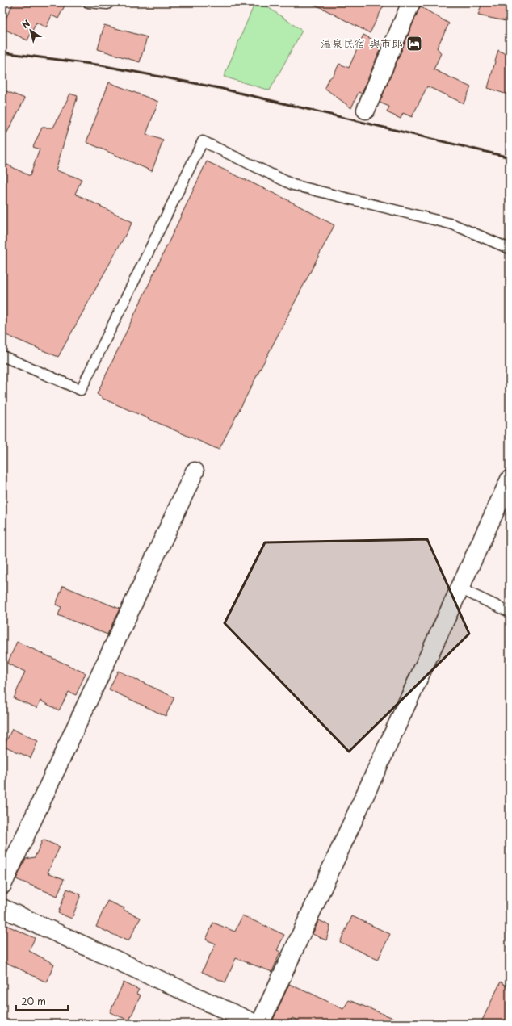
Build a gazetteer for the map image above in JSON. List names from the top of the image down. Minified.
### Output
{"places":{"hotel":["温泉民宿 與市郎"]},"scale_bar":"20 m","north":"top left"}
